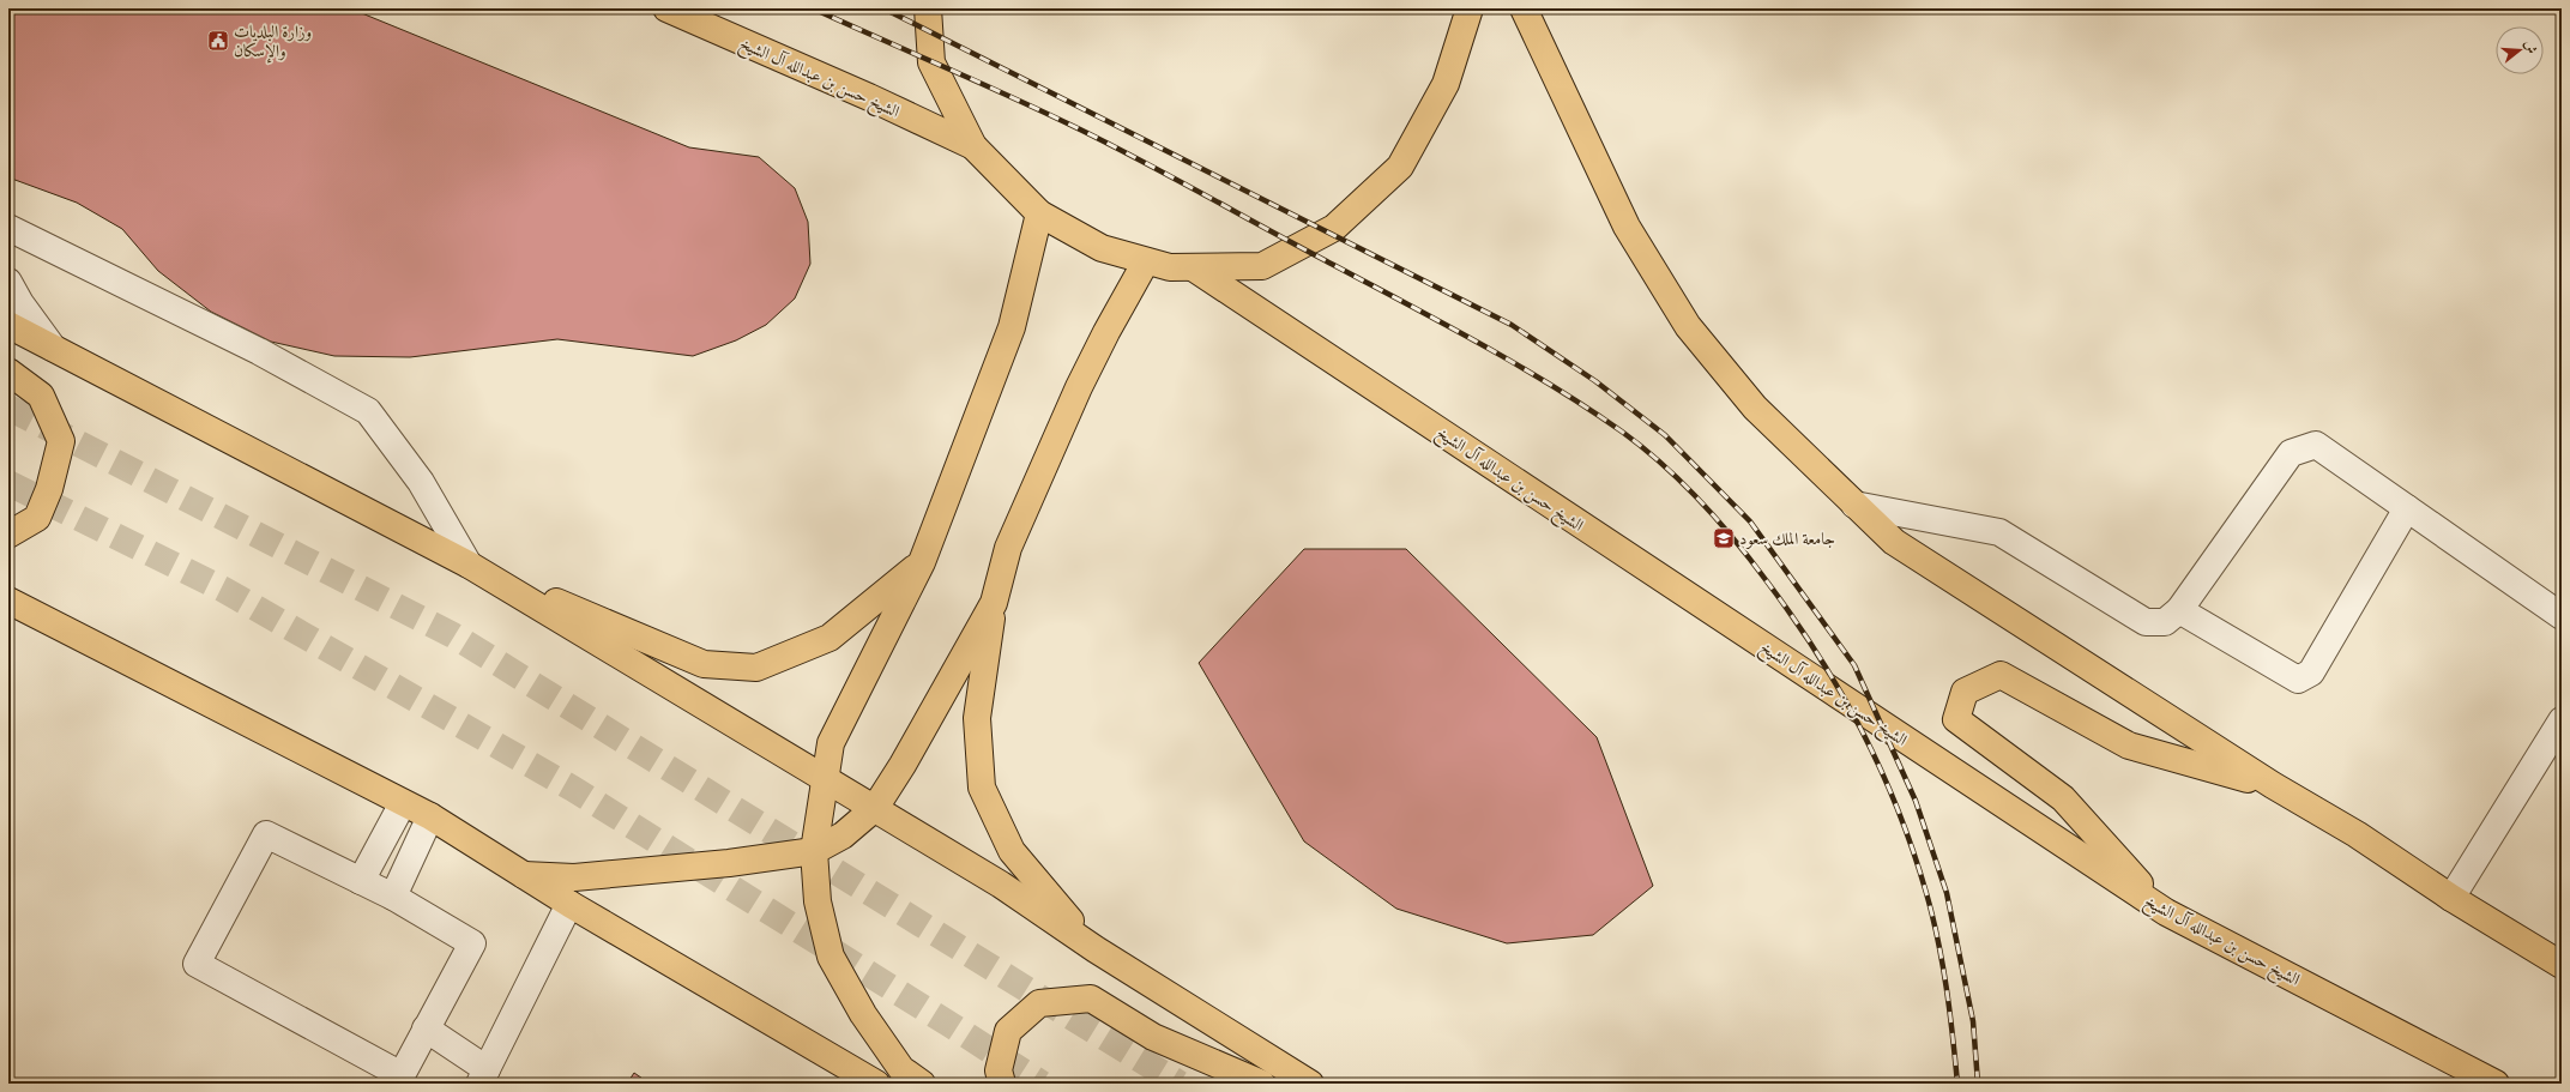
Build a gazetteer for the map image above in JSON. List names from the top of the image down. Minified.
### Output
{"streets":{"main road":["الشيخ حسن بن عبدالله آل الشيخ"]},"places":{"public building":["وزارة البلديات والإسكان"],"school or university":["جامعة الملك سعود"]},"north":"right"}
